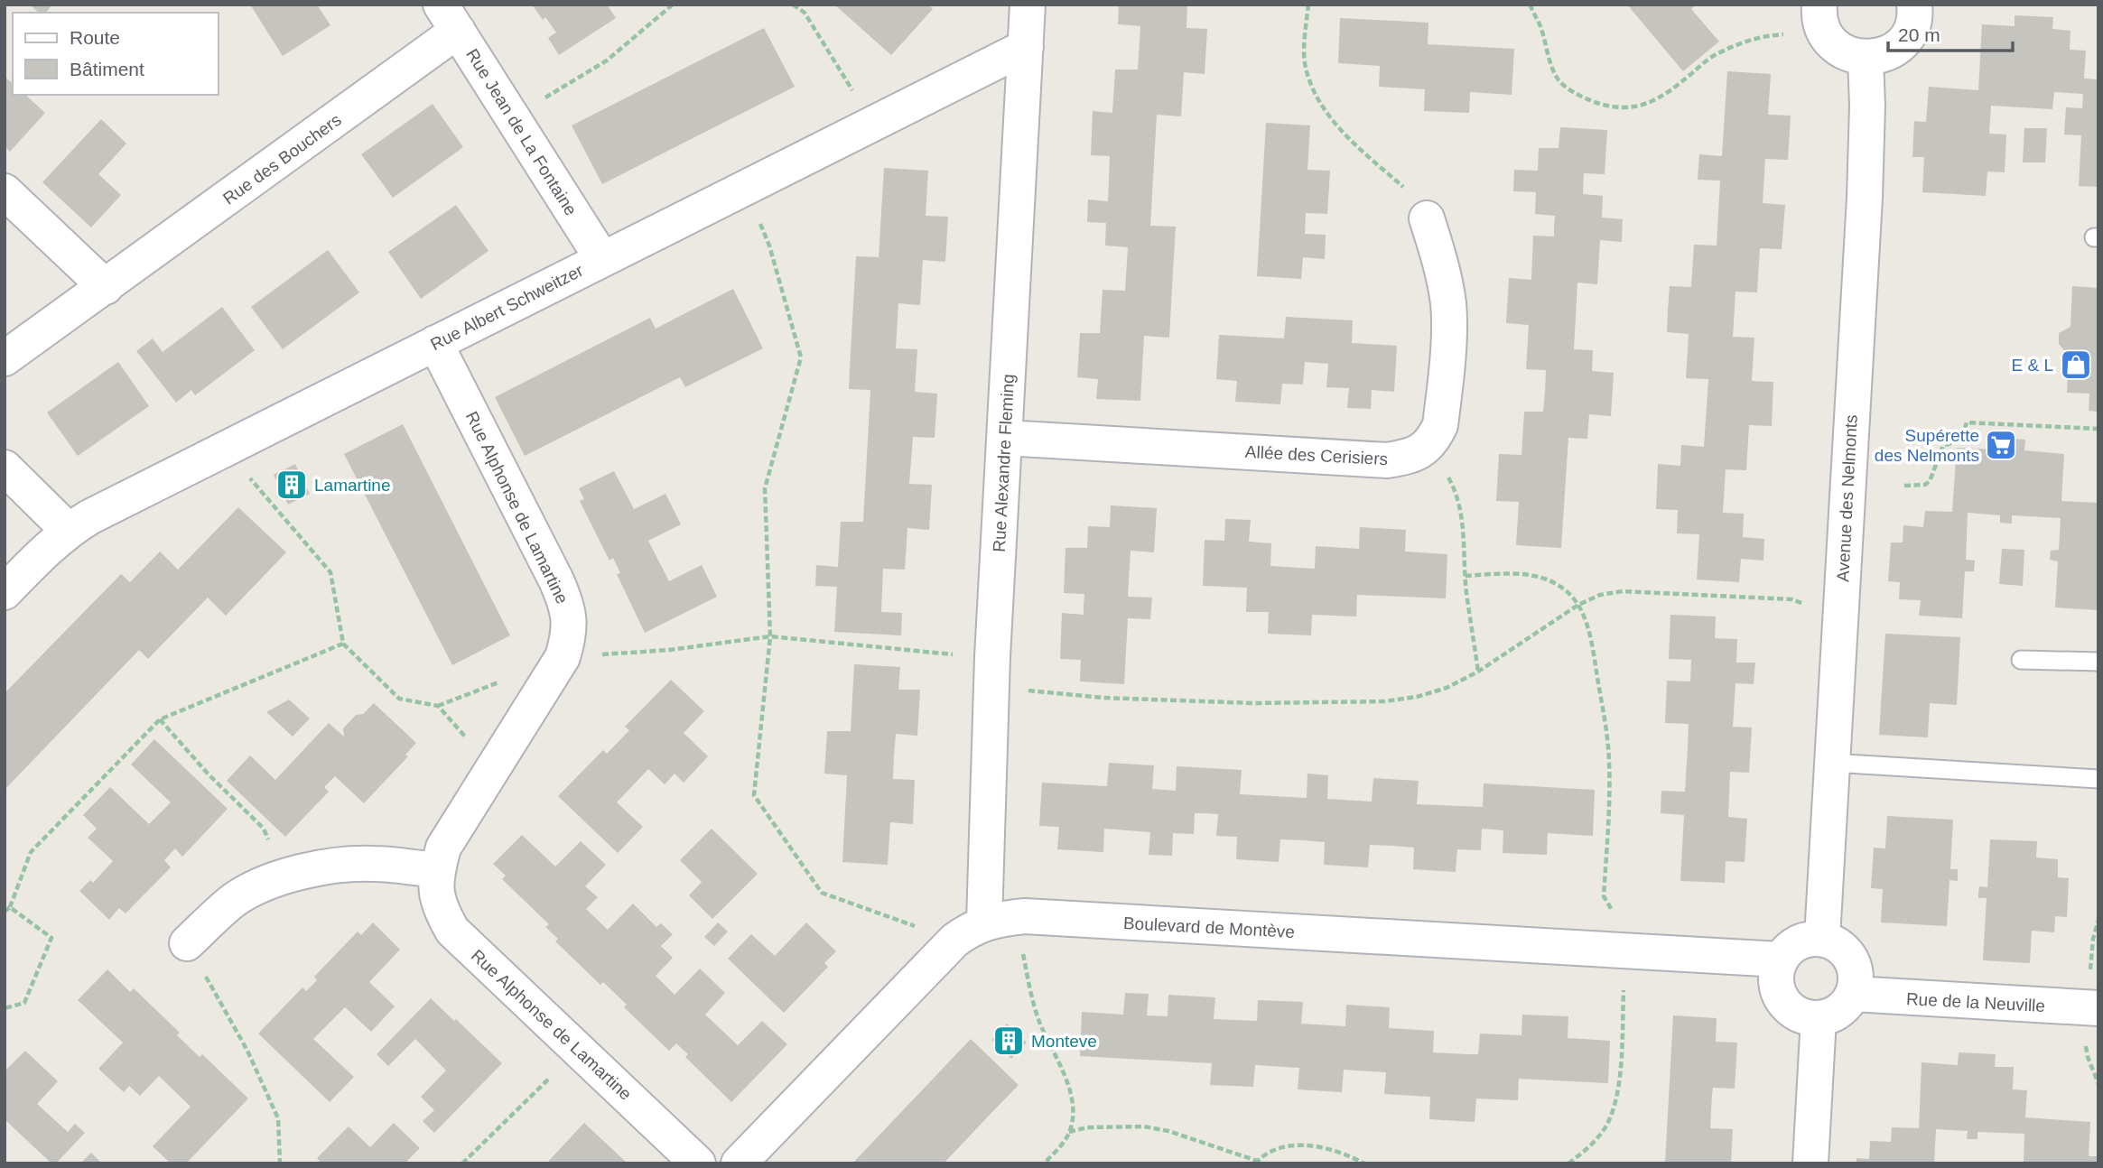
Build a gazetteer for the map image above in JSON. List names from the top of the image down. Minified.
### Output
{"streets":{"street":["Rue Jean de La Fontaine","Rue des Bouchers","Rue Albert Schweitzer","Allée des Cerisiers","Rue Alexandre Fleming","Avenue des Nelmonts","Rue Alphonse de Lamartine","Boulevard de Montève","Rue de la Neuville"]},"crossings":[["Rue Jean de La Fontaine","Rue des Bouchers"],["Rue Jean de La Fontaine","Rue Albert Schweitzer"],["Rue Albert Schweitzer","Rue Alexandre Fleming"],["Rue Albert Schweitzer","Rue Alphonse de Lamartine"],["Allée des Cerisiers","Rue Alexandre Fleming"],["Rue Alexandre Fleming","Boulevard de Montève"],["Avenue des Nelmonts","Boulevard de Montève"],["Avenue des Nelmonts","Rue de la Neuville"],["Boulevard de Montève","Rue de la Neuville"]],"places":{"shop":["E & L"],"supermarket":["Supérette des Nelmonts"],"building":["Lamartine","Monteve"]},"legend":["Route","Bâtiment"],"scale_bar":"20 m"}
